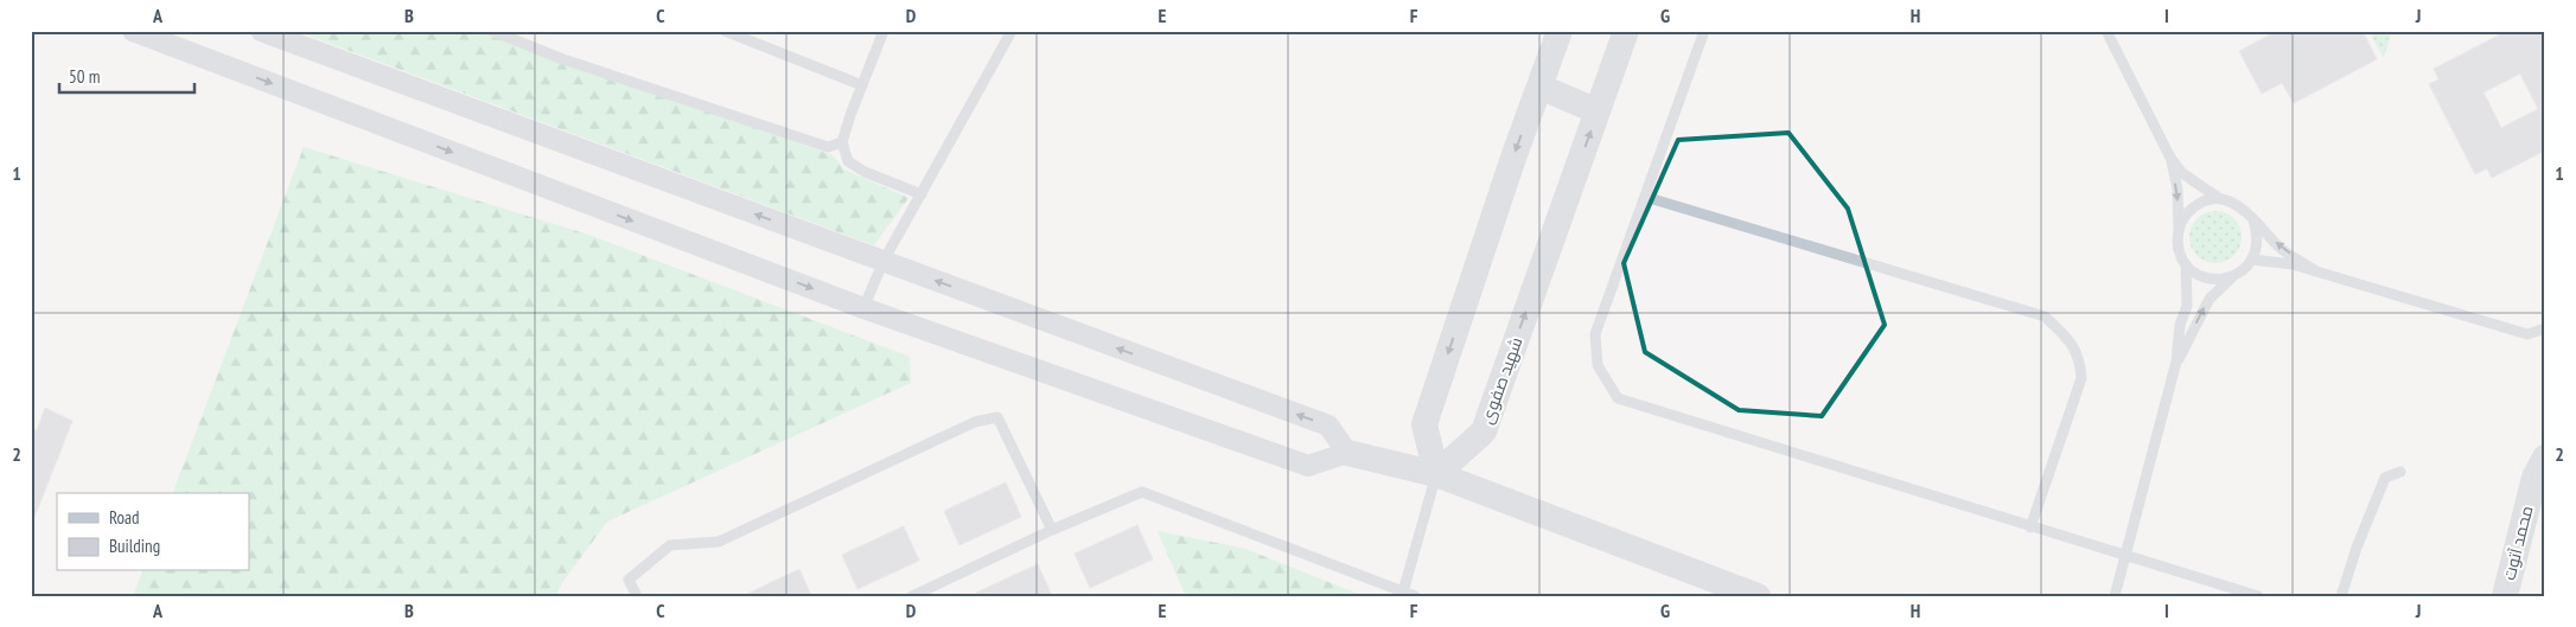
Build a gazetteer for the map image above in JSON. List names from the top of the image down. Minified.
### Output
{"streets":{"street":["شهید صفوی","محمد آتوت"]},"legend":["Road","Building"],"scale_bar":"50 m","grid":{"columns":["A","B","C","D","E","F","G","H","I","J"],"rows":["1","2"]}}
